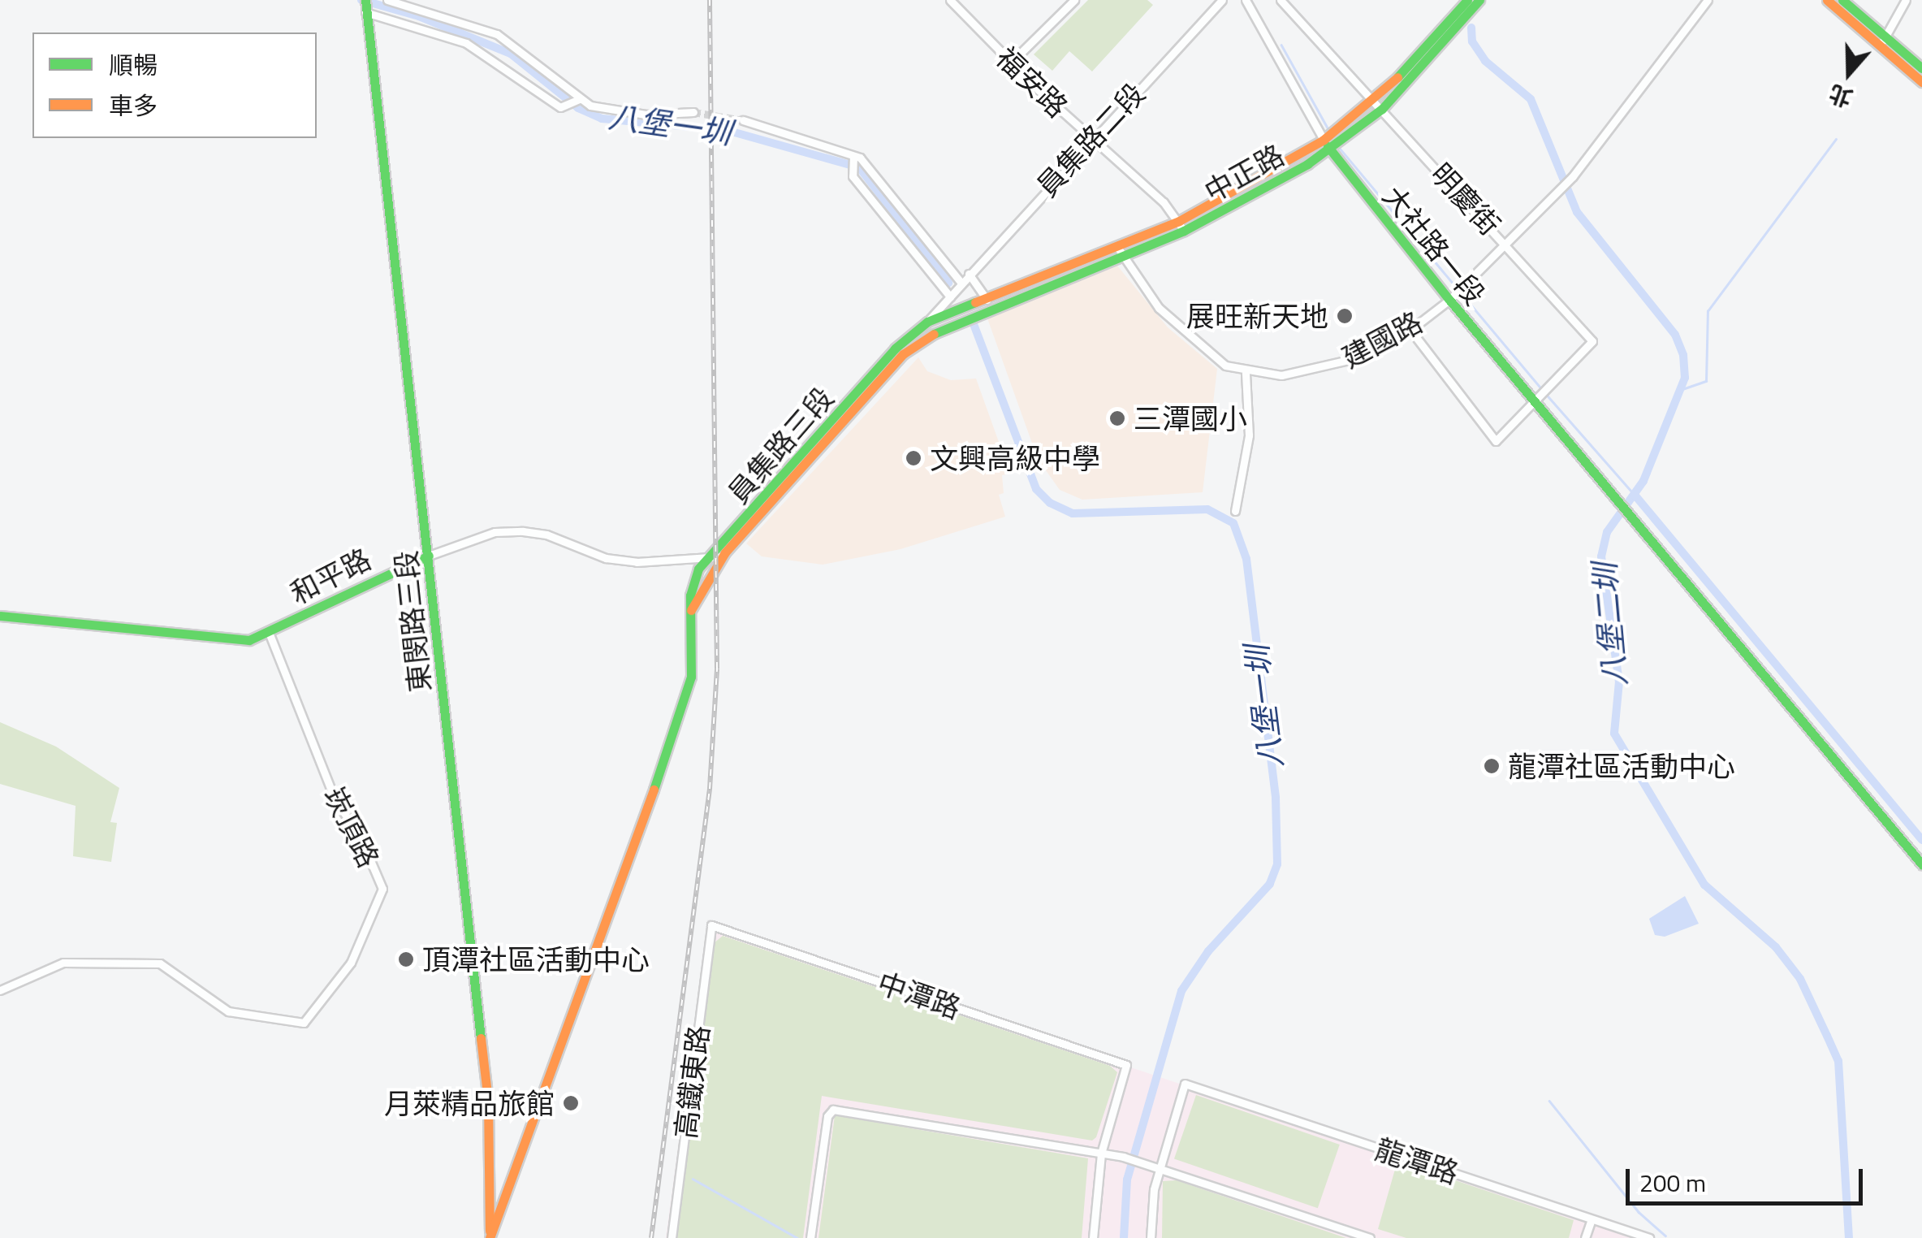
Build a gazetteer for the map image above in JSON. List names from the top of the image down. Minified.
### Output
{"streets":{"street":["福安路","員集路二段","中正路","明慶街","大社路一段","建國路","員集路三段","和平路","東閔路三段","崁頂路","中潭路","高鐵東路","龍潭路"]},"crossings":[["福安路","員集路二段"],["福安路","中正路"],["中正路","明慶街"],["中正路","大社路一段"],["中正路","建國路"],["明慶街","大社路一段"],["明慶街","建國路"],["大社路一段","建國路"],["員集路三段","和平路"],["員集路三段","東閔路三段"],["和平路","東閔路三段"],["和平路","崁頂路"],["中潭路","高鐵東路"]],"water":["八堡一圳","八堡二圳"],"places":["展旺新天地","三潭國小","文興高級中學","龍潭社區活動中心","頂潭社區活動中心","月萊精品旅館"],"legend":["順暢","車多"],"scale_bar":"200 m","north":"bottom"}
